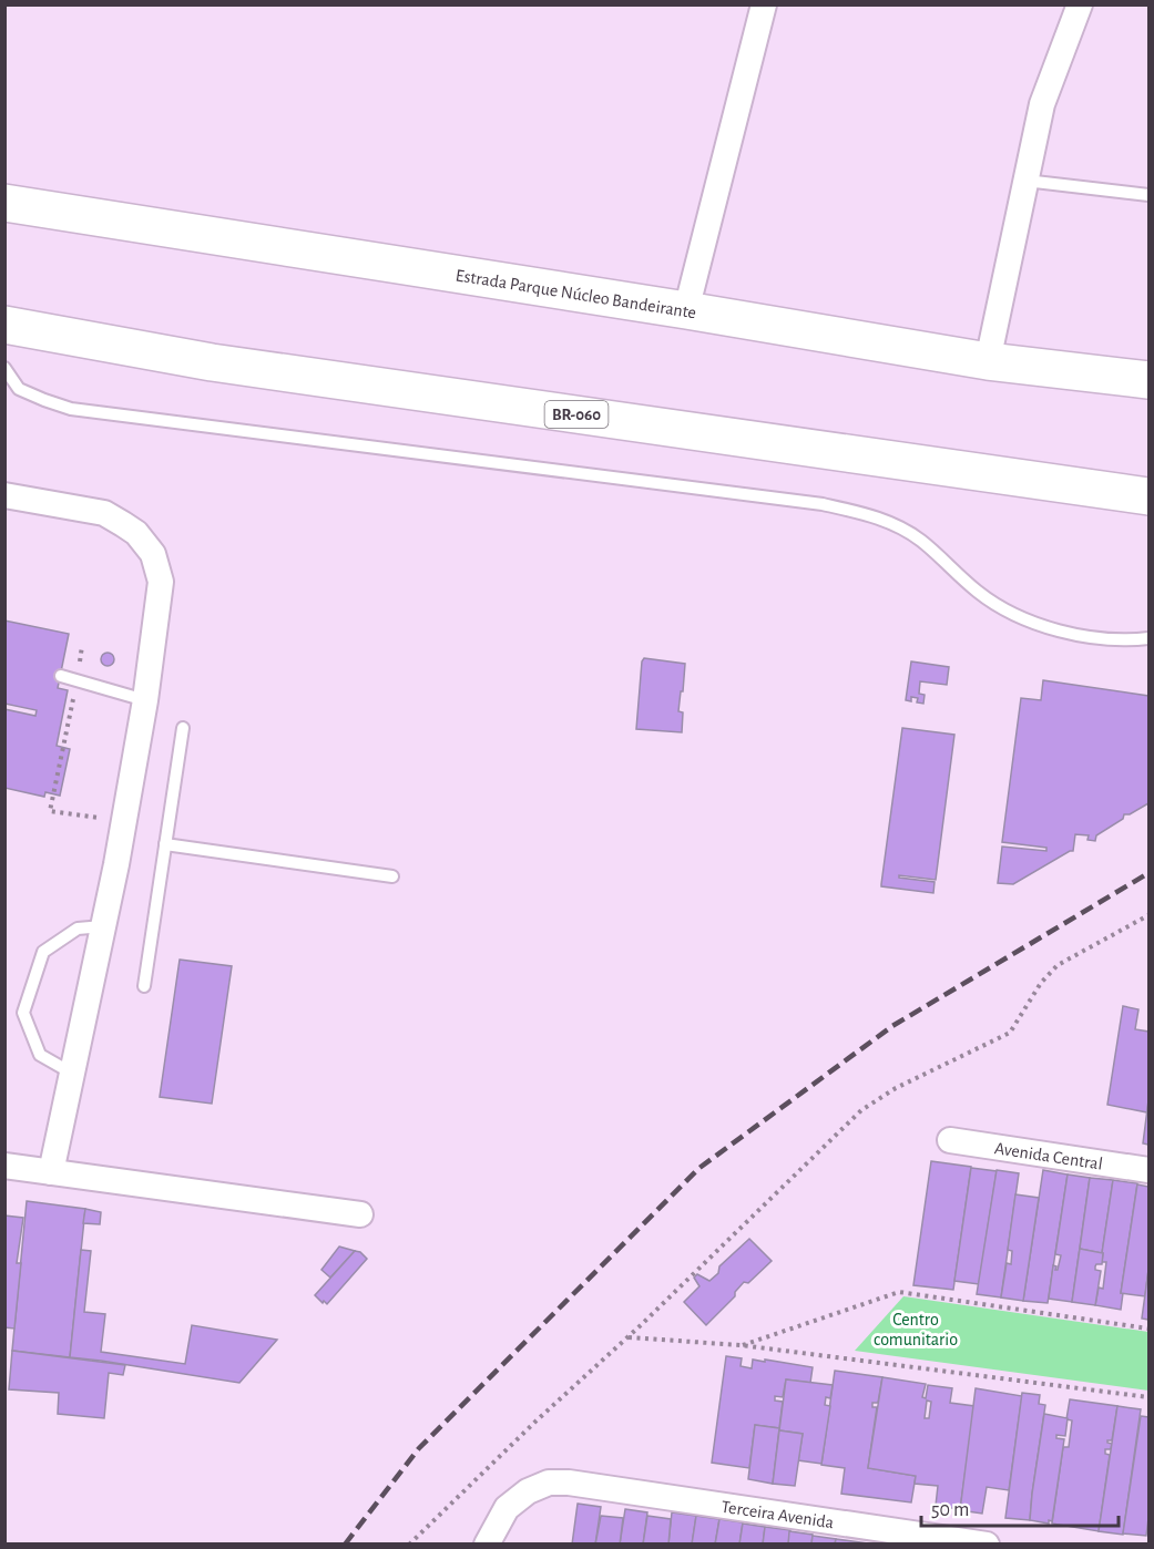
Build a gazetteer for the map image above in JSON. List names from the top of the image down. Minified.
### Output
{"streets":{"highway":["Estrada Parque Núcleo Bandeirante","BR-060"],"street":["Avenida Central","Terceira Avenida"]},"parks":["Centro comunitario"],"scale_bar":"50 m"}
